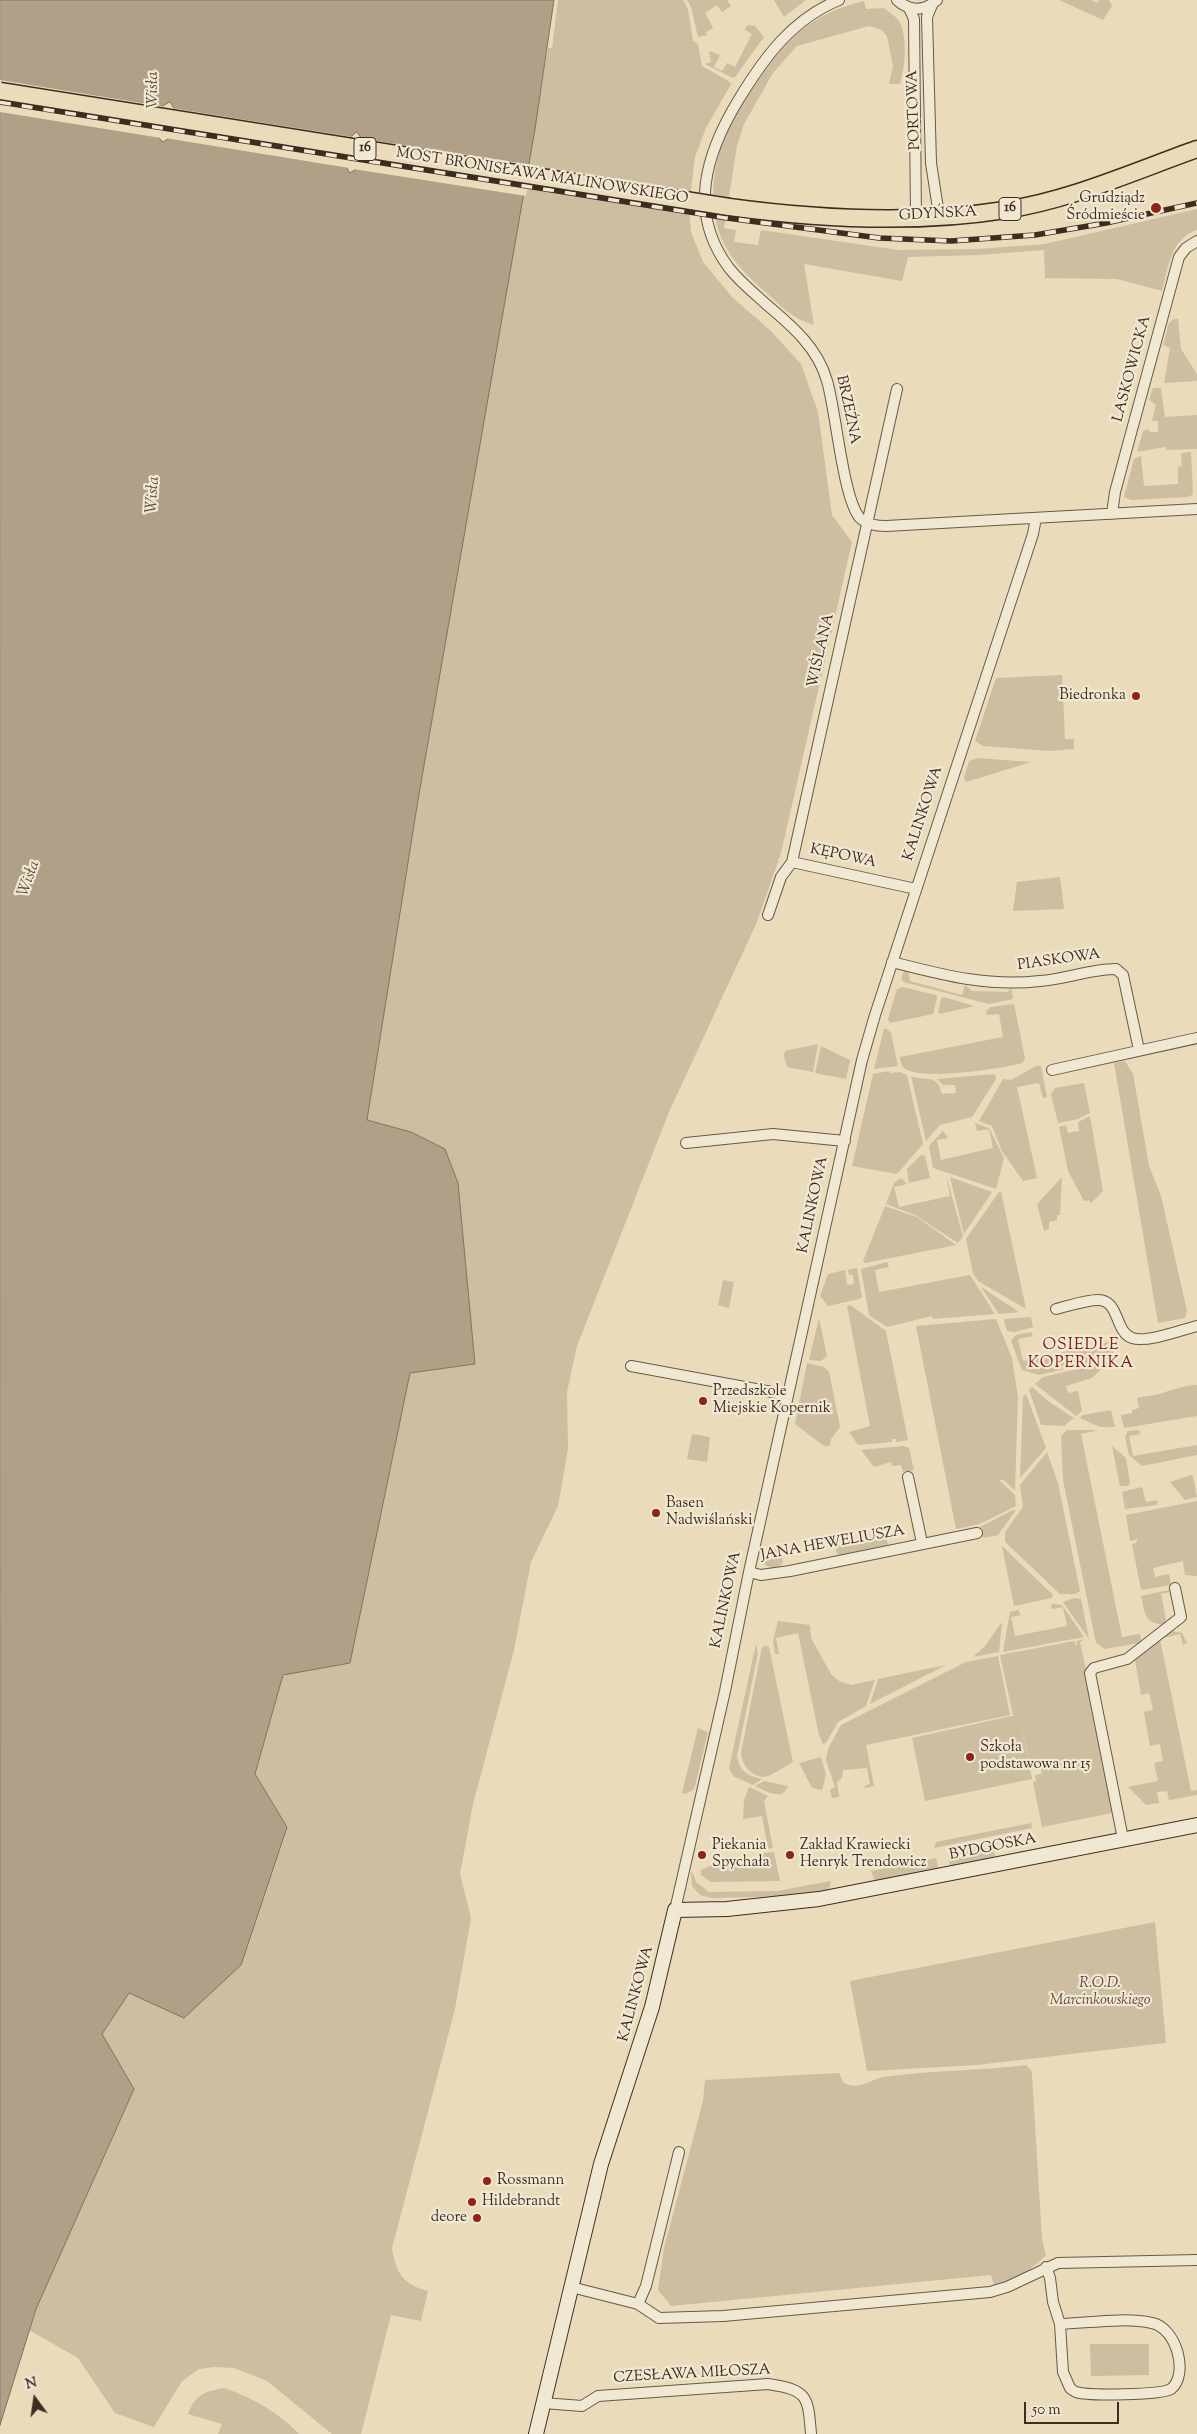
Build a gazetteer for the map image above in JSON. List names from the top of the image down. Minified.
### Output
{"streets":{"main road":["16","MOST BRONISŁAWA MALINOWSKIEGO","GDYŃSKA"],"street":["PORTOWA","LASKOWICKA","BRZEŹNA","WIŚLANA","KALINKOWA","KĘPOWA","PIASKOWA","JANA HEWELIUSZA","BYDGOSKA","CZESŁAWA MIŁOSZA"]},"crossings":[["PORTOWA","GDYŃSKA"],["MOST BRONISŁAWA MALINOWSKIEGO","GDYŃSKA"],["BRZEŹNA","WIŚLANA"],["WIŚLANA","KĘPOWA"],["KALINKOWA","KĘPOWA"],["KALINKOWA","PIASKOWA"],["KALINKOWA","JANA HEWELIUSZA"],["KALINKOWA","BYDGOSKA"],["KALINKOWA","CZESŁAWA MIŁOSZA"]],"districts":["OSIEDLE KOPERNIKA"],"water":["Wisła"],"parks":["R.O.D. Marcinkowskiego"],"places":["Grudziądz Śródmieście","Biedronka","Przedszkole Miejskie Kopernik","Basen Nadwiślański","Szkoła podstawowa nr 15","Piekania Spychała","Zakład Krawiecki Henryk Trendowicz","Rossmann","Hildebrandt","deore"],"scale_bar":"50 m","north":"top"}
